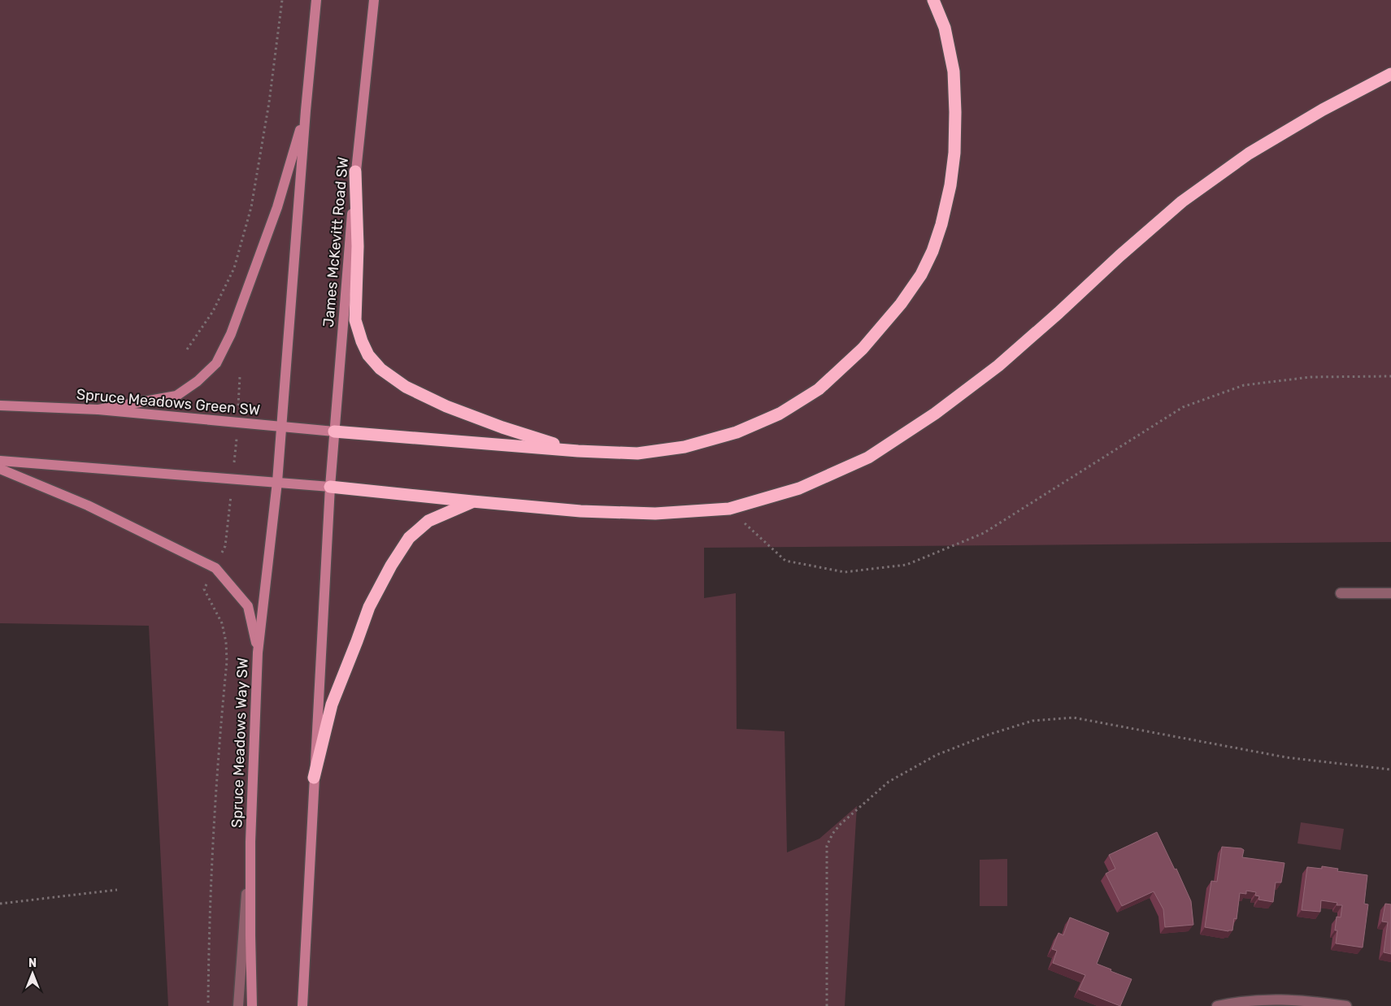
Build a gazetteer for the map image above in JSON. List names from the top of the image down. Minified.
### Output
{"streets":{"main road":["James McKevitt Road SW","Spruce Meadows Green SW","Spruce Meadows Way SW"]},"crossings":[["James McKevitt Road SW","Spruce Meadows Green SW"]],"north":"top"}
